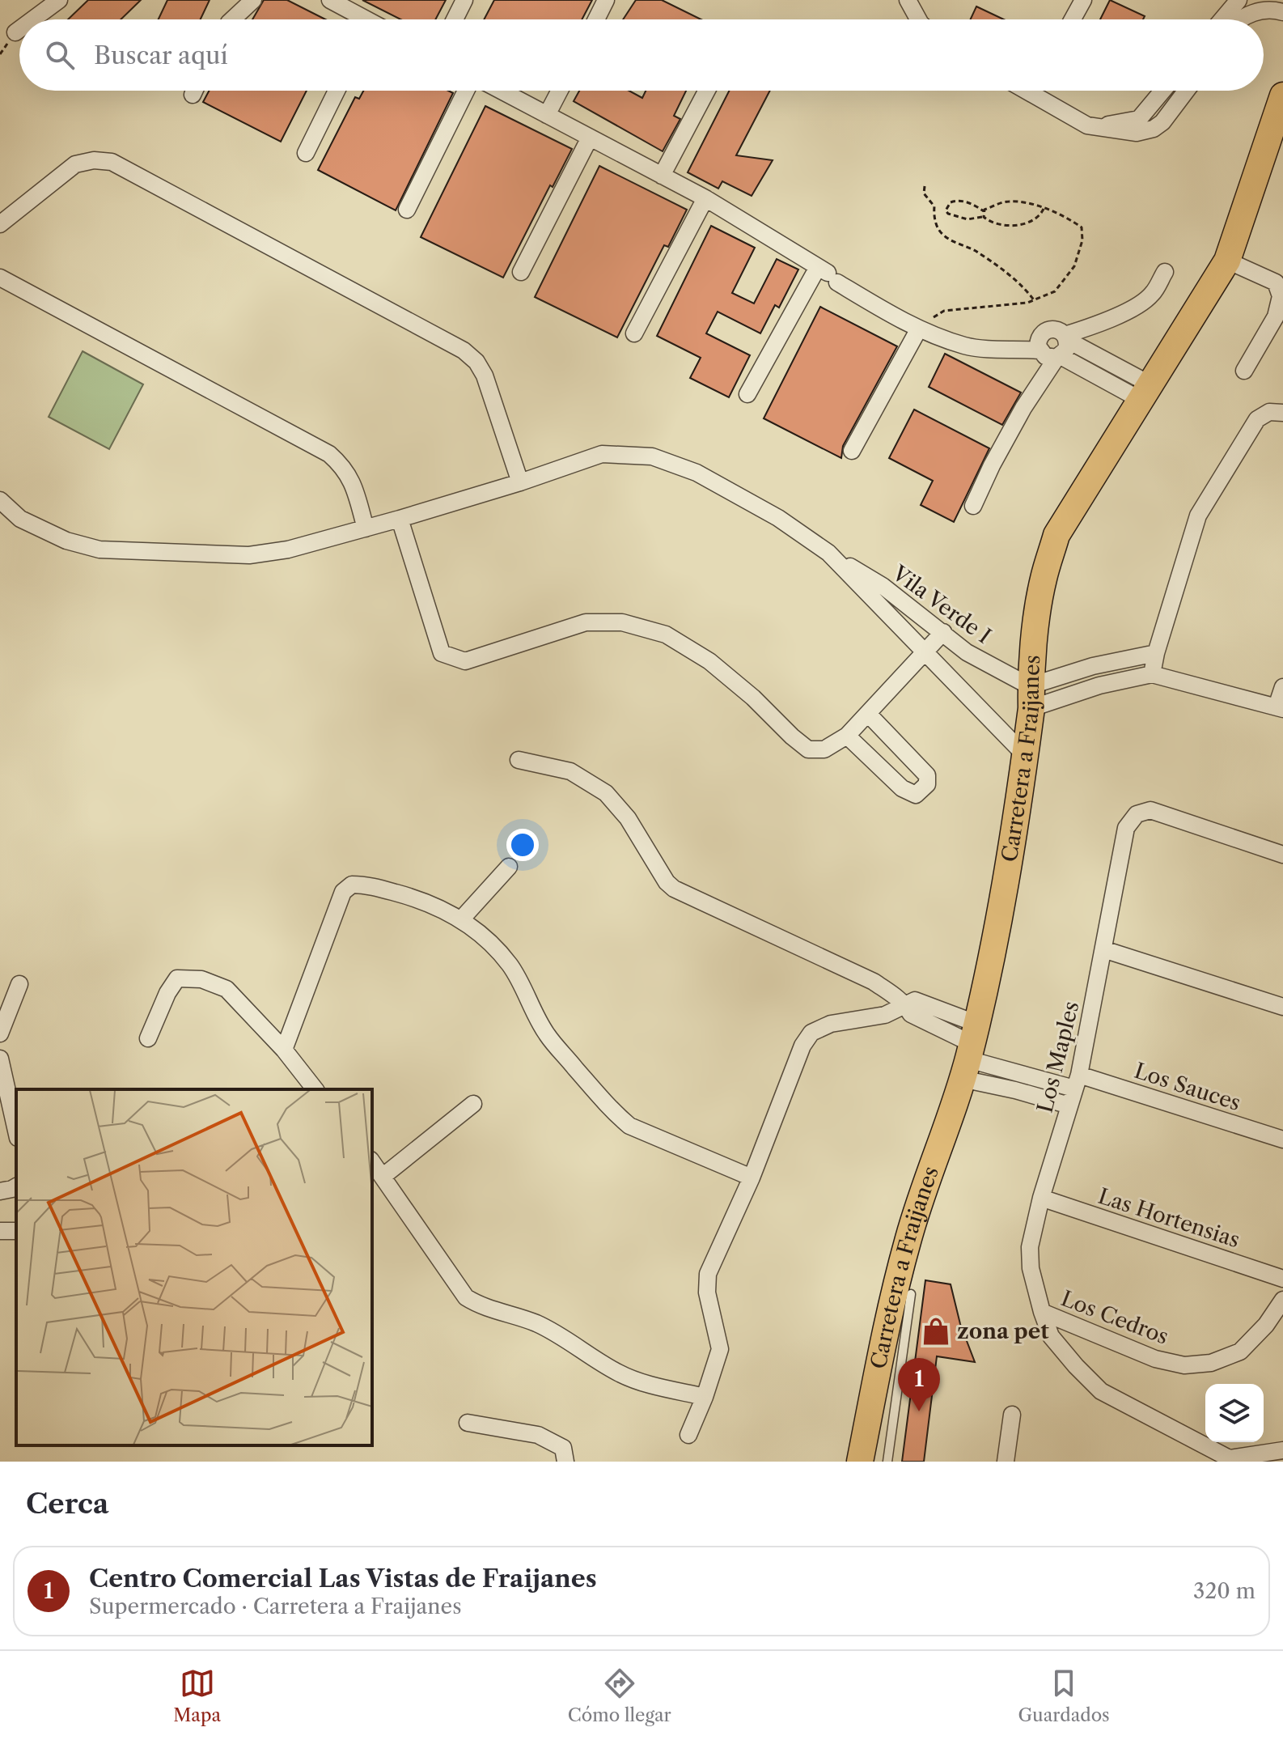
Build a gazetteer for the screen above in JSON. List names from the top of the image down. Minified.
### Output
{"streets":{"main road":["Carretera a Fraijanes"],"street":["Vila Verde I","Los Maples","Los Sauces","Las Hortensias","Los Cedros"]},"crossings":[["Vila Verde I","Carretera a Fraijanes"],["Carretera a Fraijanes","Los Sauces"],["Los Maples","Los Sauces"],["Los Maples","Las Hortensias"],["Los Maples","Los Cedros"]],"places":{"shop":["zona pet"]},"page":{"search":"Buscar aquí","pins":"1","heading":"Cerca","list":[{"mark":"1","name":"Centro Comercial Las Vistas de Fraijanes","note":"Supermercado · Carretera a Fraijanes","value":"320 m"}],"nav":["Mapa","Cómo llegar","Guardados"]}}
